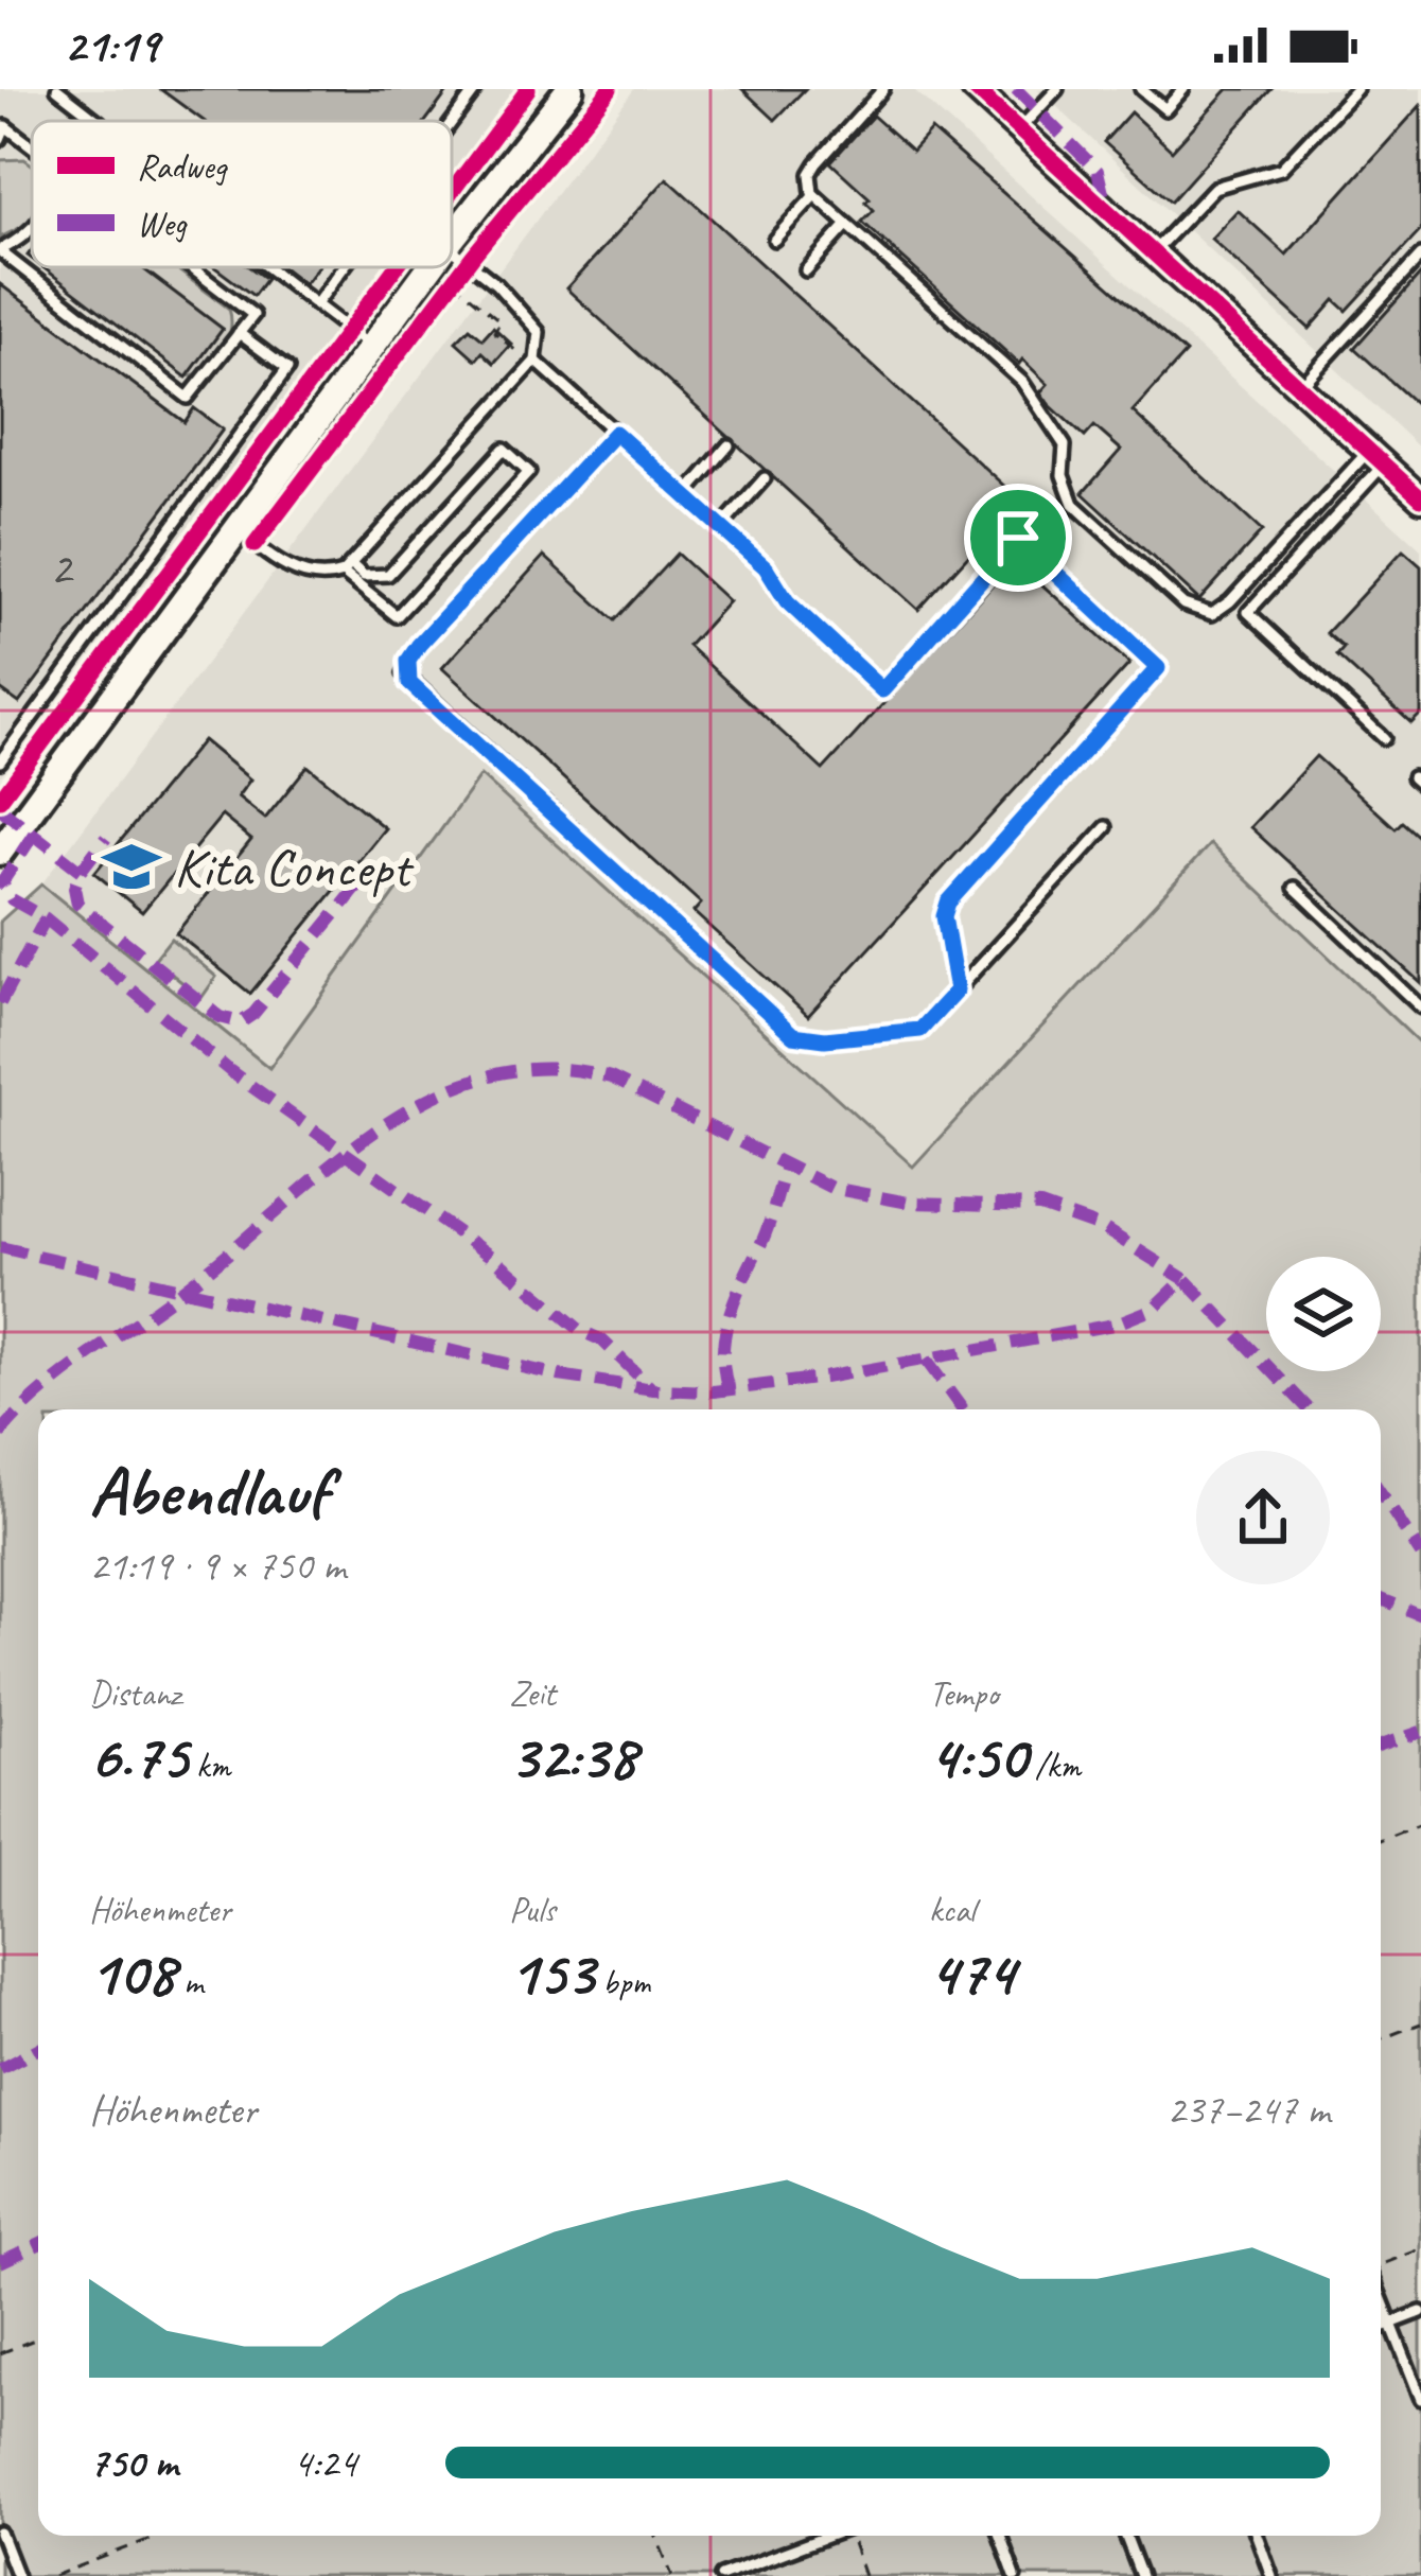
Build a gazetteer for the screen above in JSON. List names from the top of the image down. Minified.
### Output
{"places":{"school or university":["Kita Concept"]},"house_numbers":["2"],"legend":["Radweg","Weg"],"page":{"status":"21:19","heading":["Abendlauf","21:19 · 9 × 750 m"],"stats":[["Distanz","6.75 km"],["Zeit","32:38"],["Tempo","4:50 /km"],["Höhenmeter","108 m"],["Puls","153 bpm"],["kcal","474"]],"chart":["Höhenmeter","237–247 m"],"list":[{"name":"750 m","note":"4:24"}]}}
